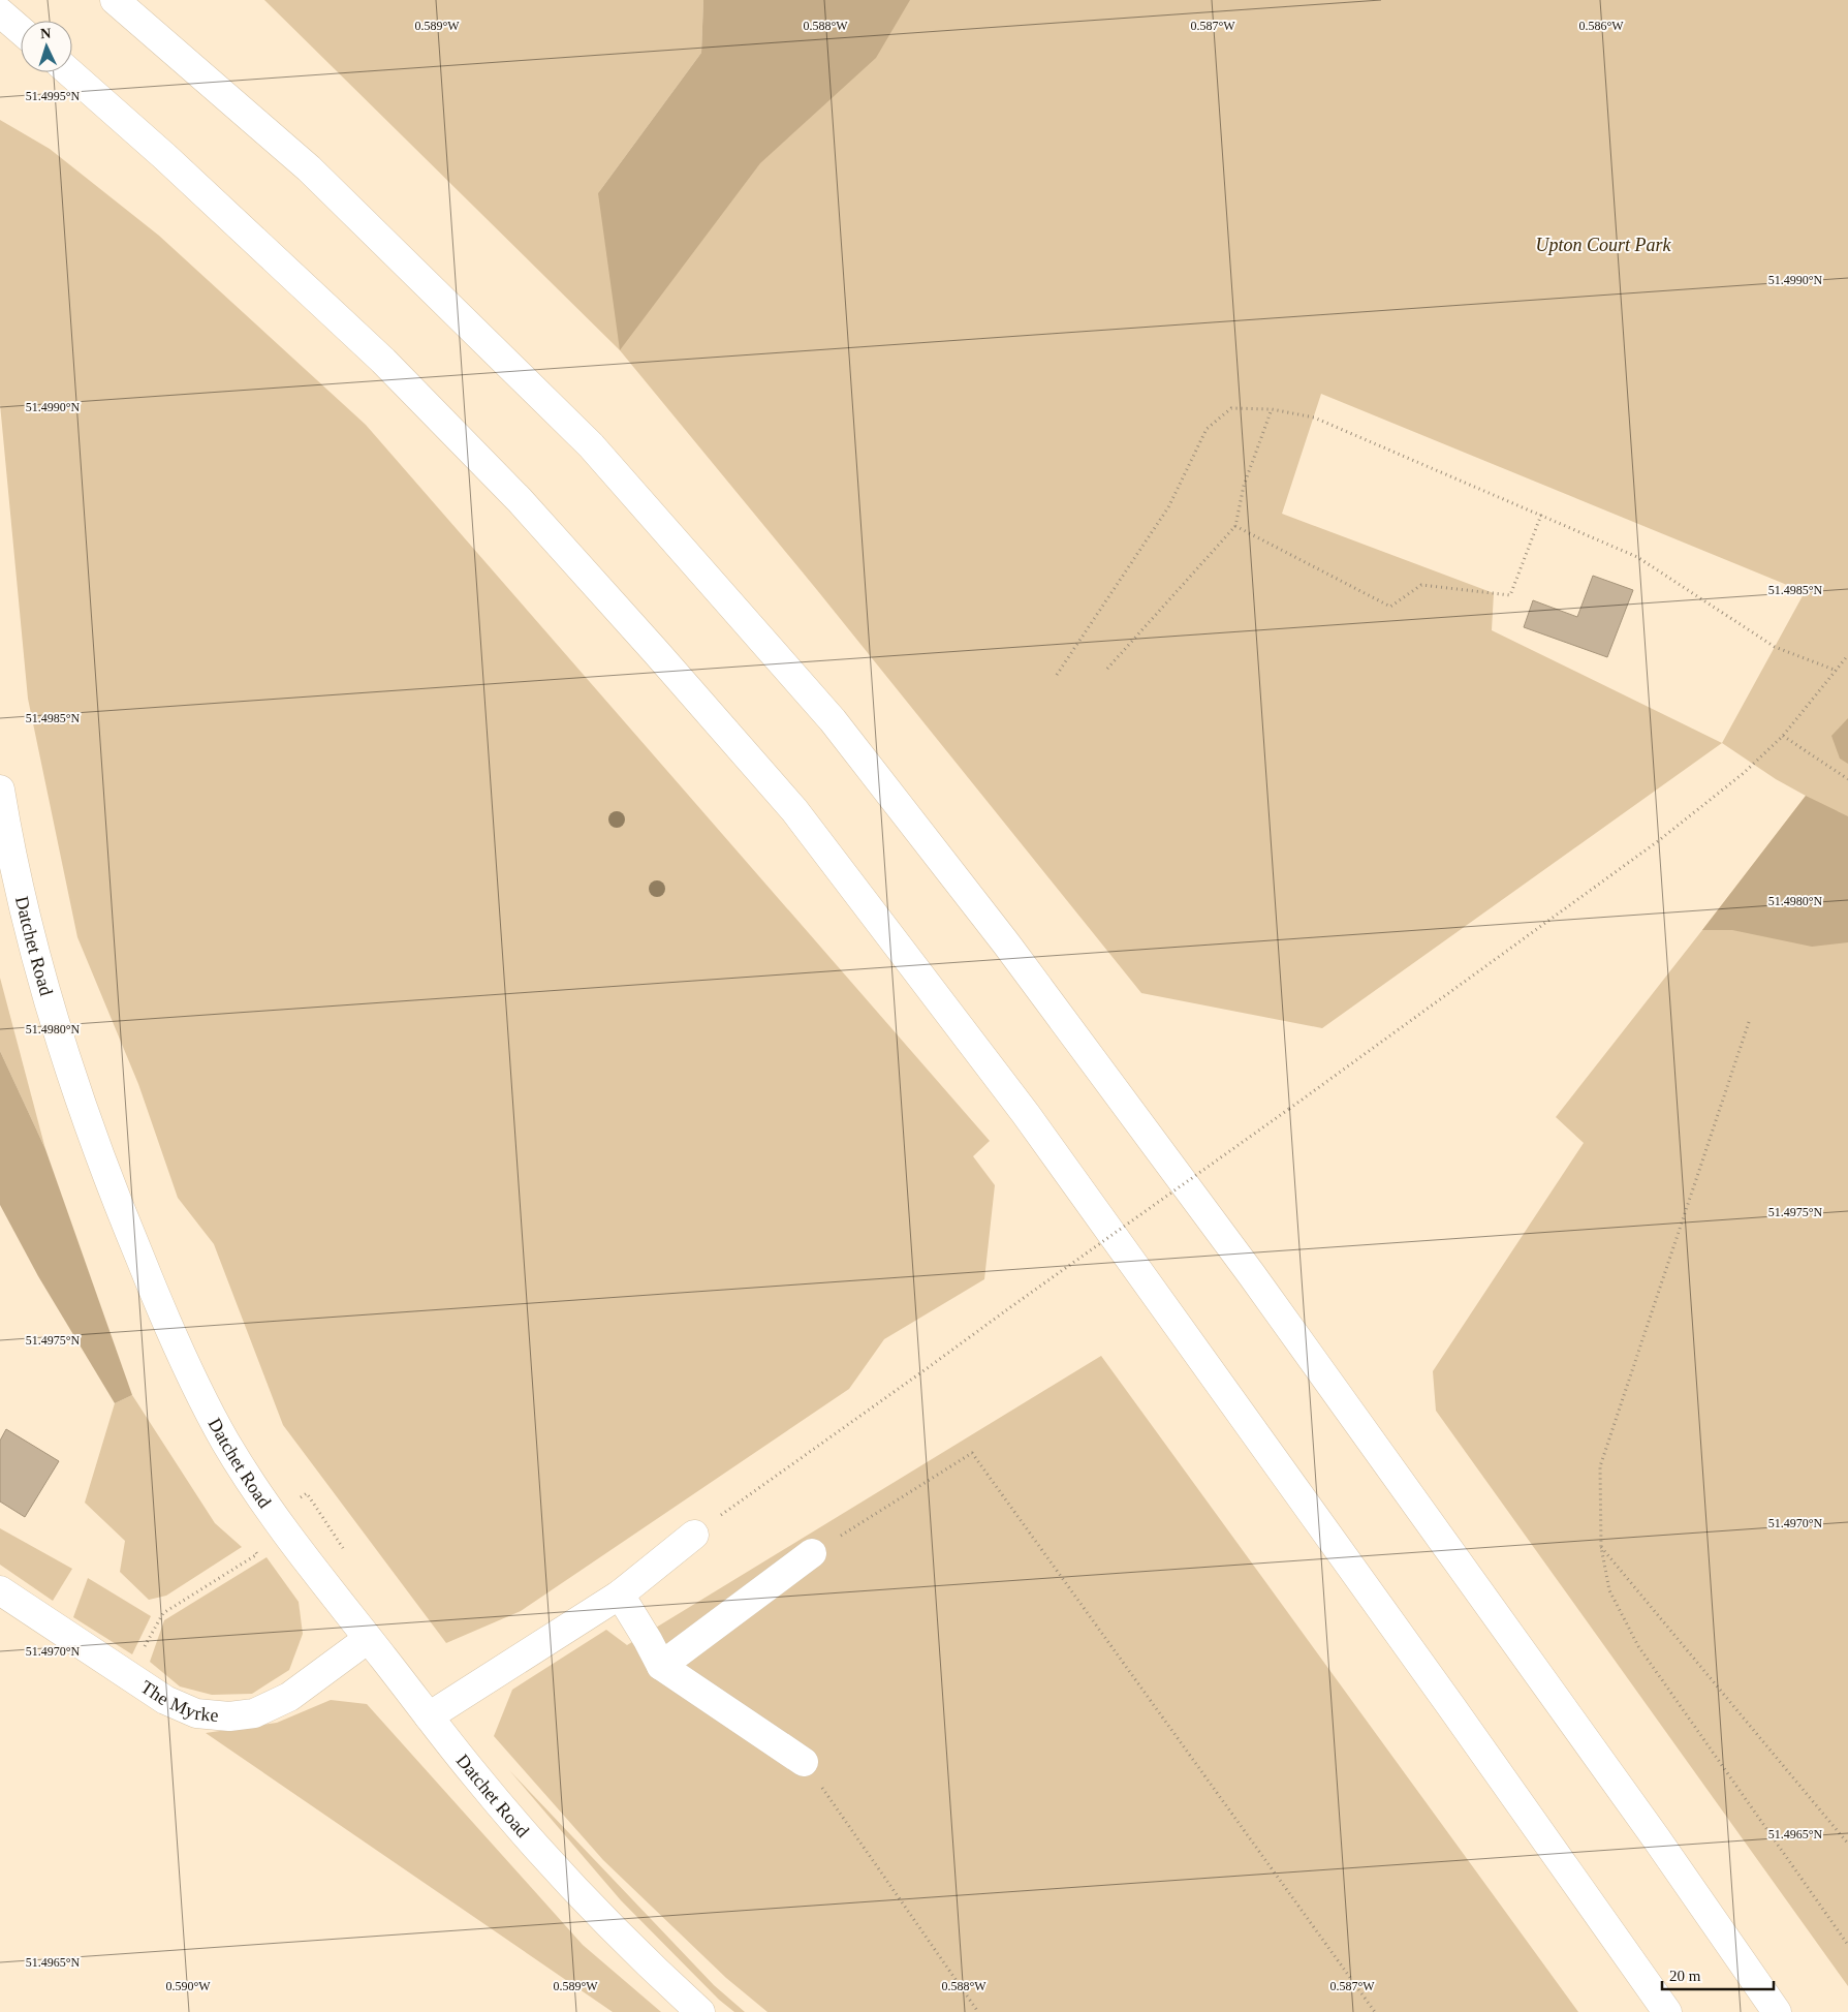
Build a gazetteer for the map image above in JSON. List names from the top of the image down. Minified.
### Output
{"streets":{"main road":["Datchet Road","The Myrke"]},"crossings":[["Datchet Road","The Myrke"]],"parks":["Upton Court Park"],"scale_bar":"20 m","north":"top","coordinates":["0.589°W","0.588°W","0.587°W","0.586°W","51.4995°N","51.4990°N","51.4985°N","51.4980°N","51.4975°N","51.4970°N","51.4965°N","0.590°W"]}
